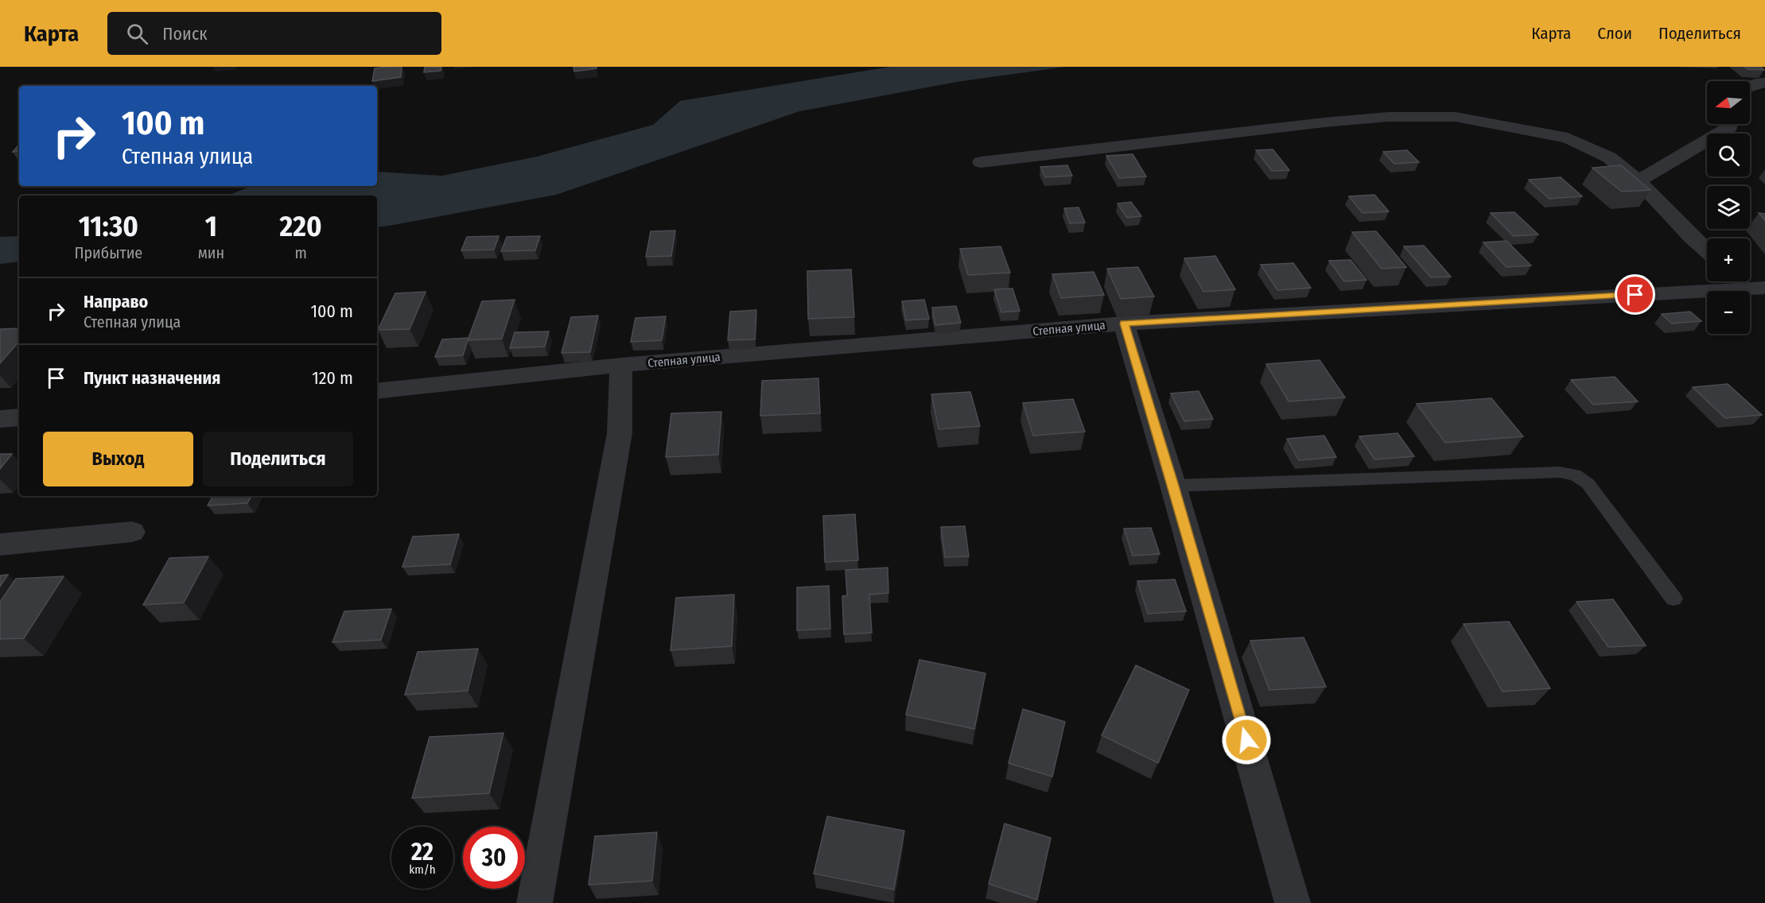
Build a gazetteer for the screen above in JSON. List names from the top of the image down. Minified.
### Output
{"streets":{"street":["Степная улица"]},"north":"left","page":{"header":"Карта","search":"Поиск","nav":["Карта","Слои","Поделиться"],"map_buttons":["+","−"],"turn":["100 m","Степная улица"],"eta":["11:30","Прибытие","1","мин","220","m"],"list":[{"name":"Направо","note":"Степная улица","value":"100 m"},{"name":"Пункт назначения","value":"120 m"}],"buttons":["Выход","Поделиться"],"speed":"22 km/h","limit":"30"}}
